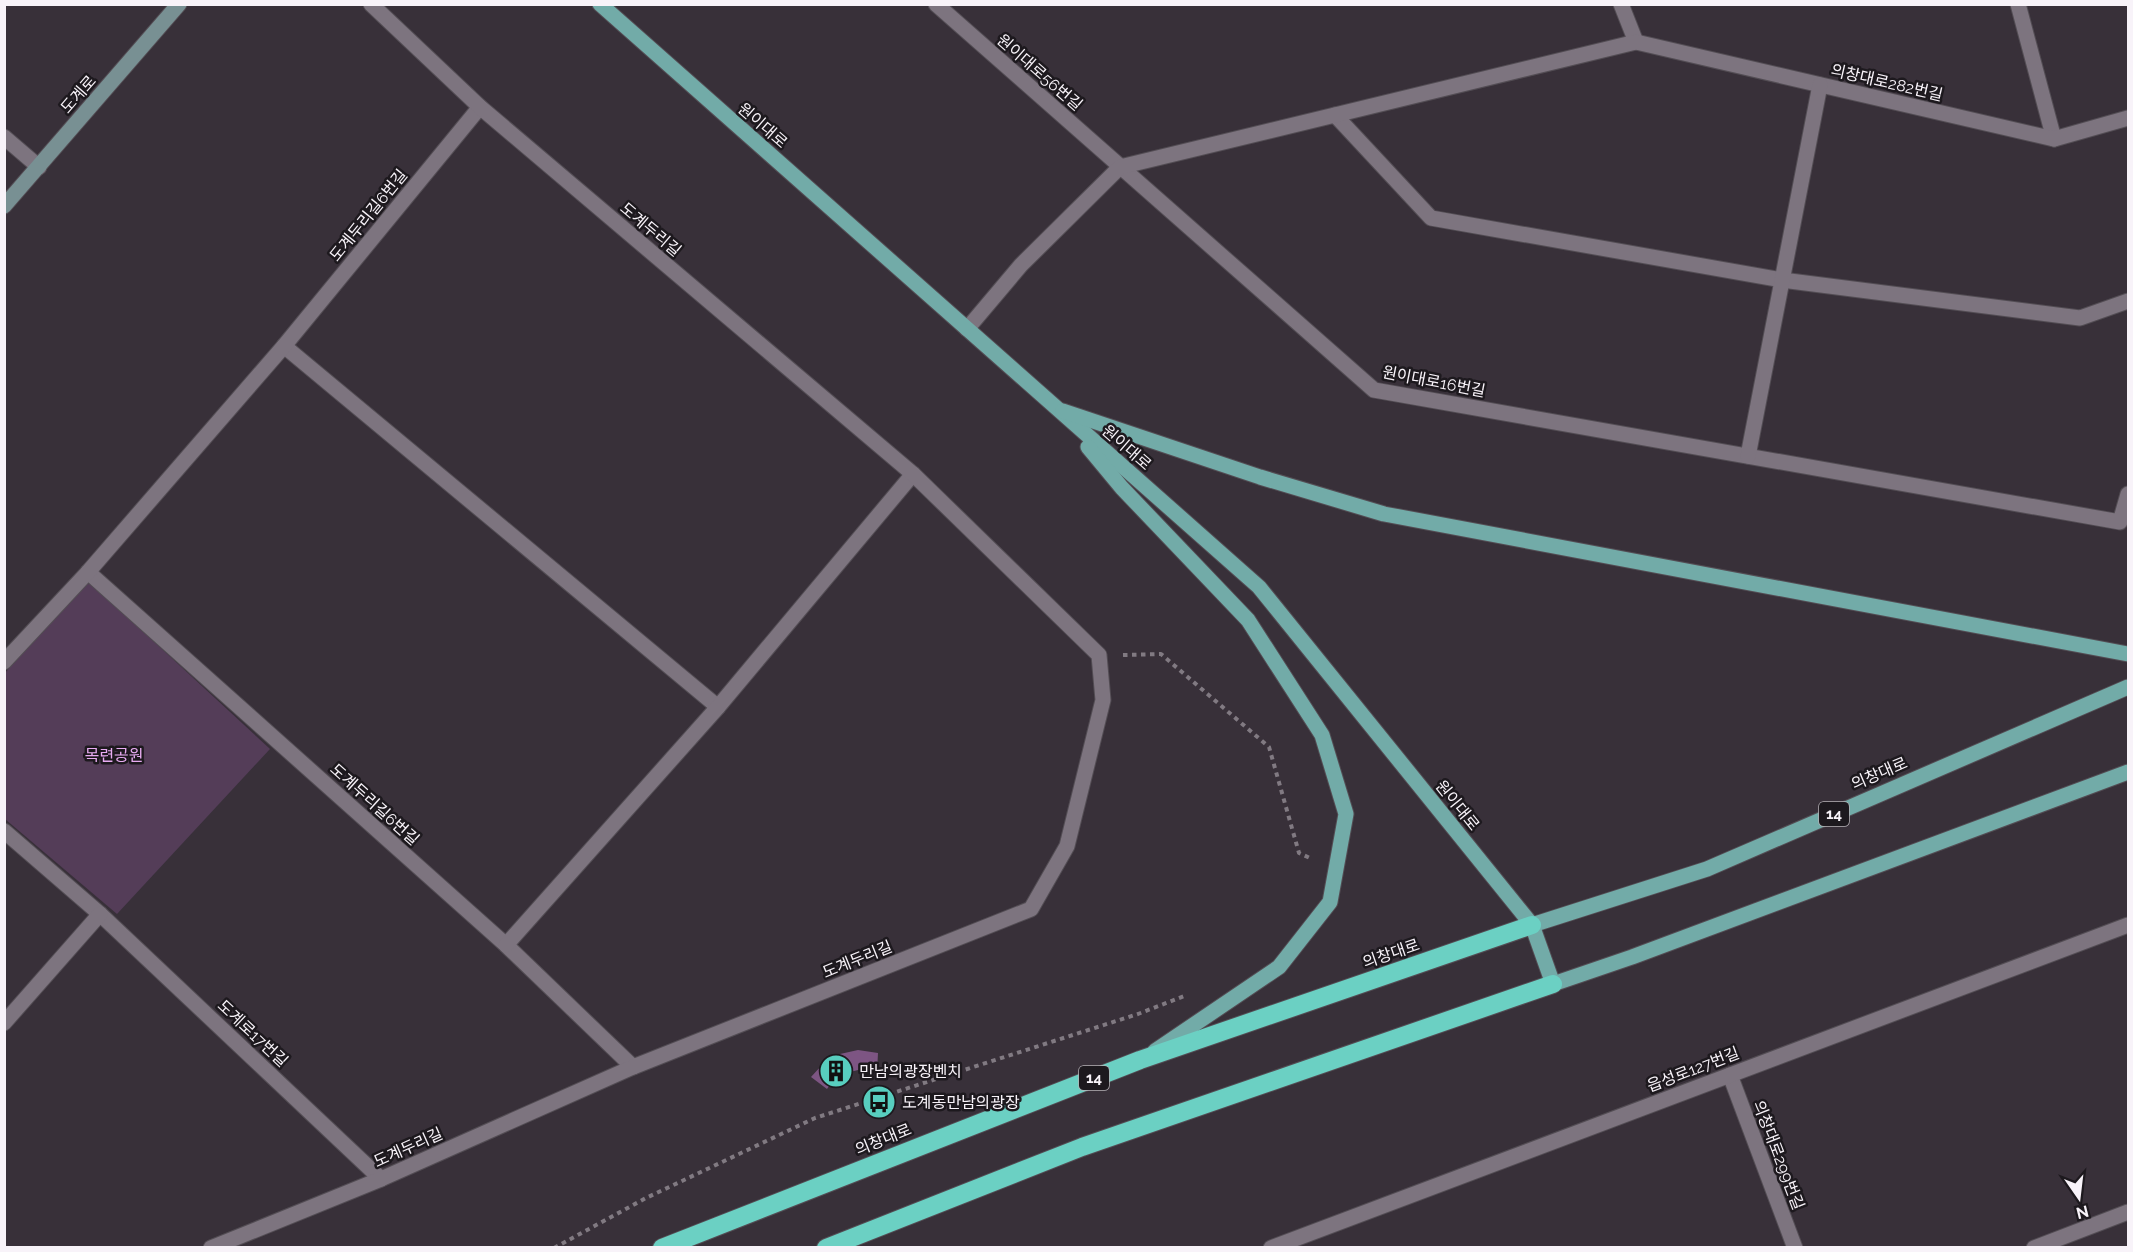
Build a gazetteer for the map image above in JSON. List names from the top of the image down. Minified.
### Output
{"streets":{"highway":["의창대로","14"],"main road":["원이대로"],"street":["원이대로56번길","의창대로282번길","도계로","도계두리길6번길","도계두리길","원이대로16번길","도계로17번길","읍성로127번길","의창대로299번길"]},"crossings":[["원이대로56번길","원이대로16번길"],["원이대로","의창대로"],["도계두리길6번길","도계두리길"],["도계두리길","도계로17번길"],["읍성로127번길","의창대로299번길"]],"parks":["목련공원"],"places":{"building":["만남의광장벤치"],"bus stop":["도계동만남의광장"]},"north":"bottom"}
